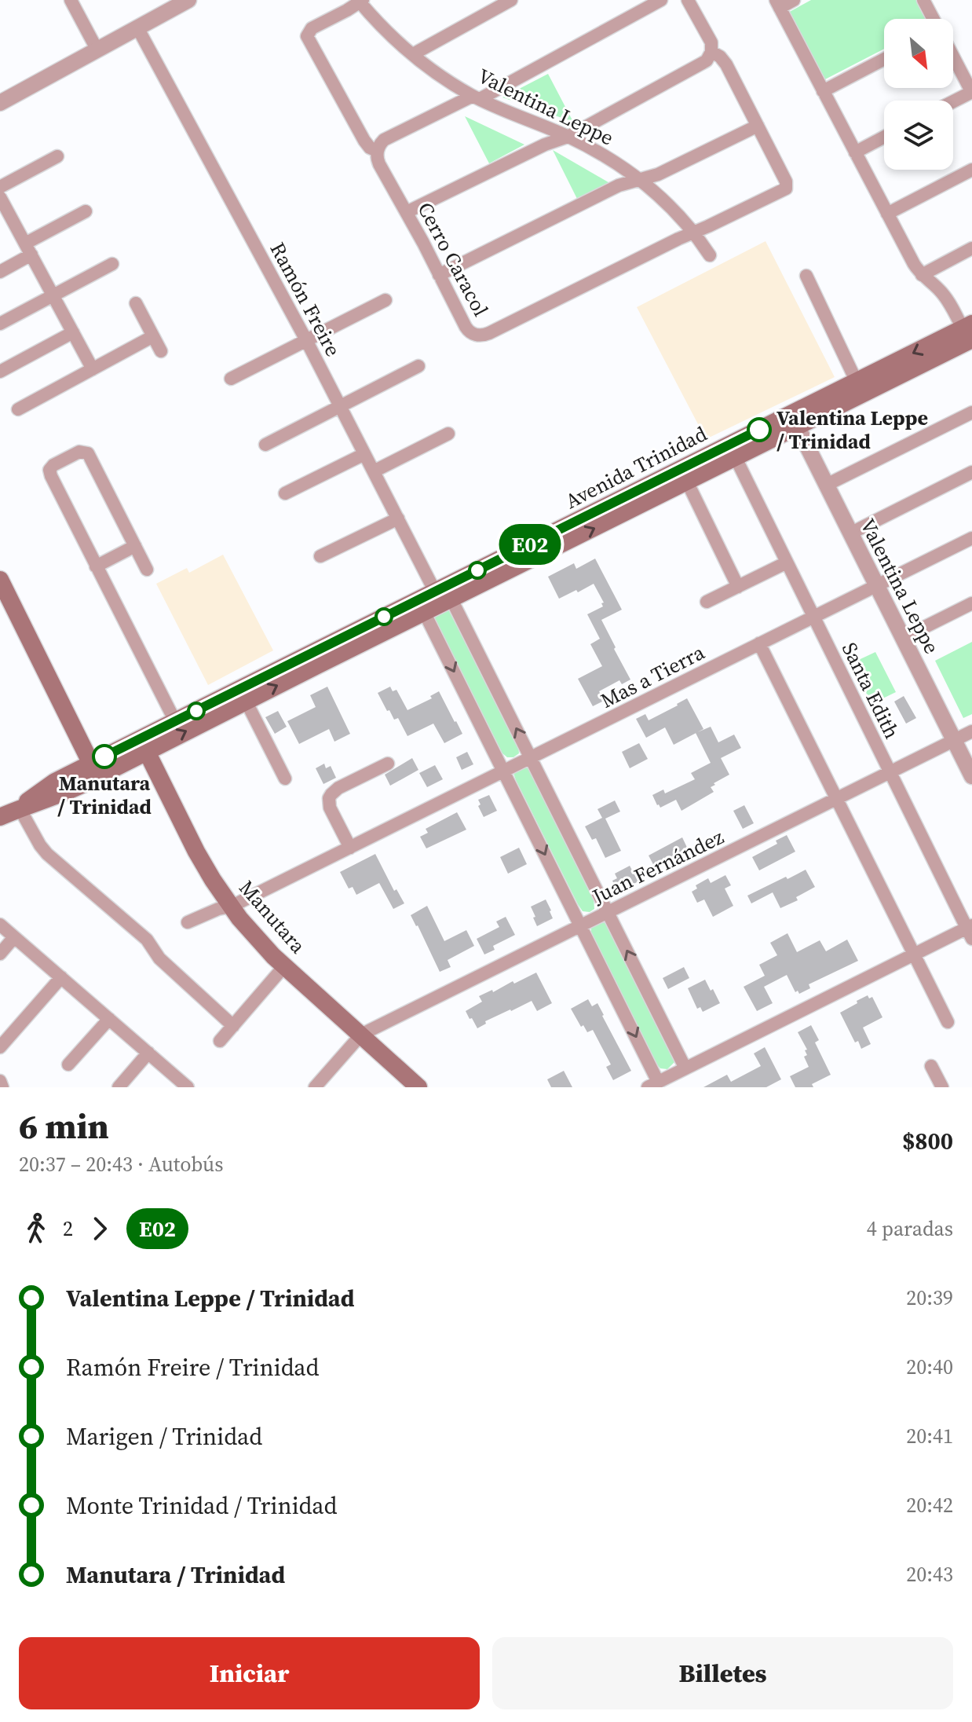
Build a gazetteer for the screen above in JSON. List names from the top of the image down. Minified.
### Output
{"streets":{"main road":["Avenida Trinidad","Manutara"],"street":["Valentina Leppe","Cerro Caracol","Ramón Freire","Mas a Tierra","Santa Edith","Juan Fernández"]},"crossings":[["Valentina Leppe","Cerro Caracol"],["Valentina Leppe","Avenida Trinidad"],["Valentina Leppe","Mas a Tierra"],["Valentina Leppe","Juan Fernández"],["Ramón Freire","Avenida Trinidad"],["Avenida Trinidad","Santa Edith"],["Avenida Trinidad","Manutara"],["Mas a Tierra","Santa Edith"],["Mas a Tierra","Manutara"],["Santa Edith","Juan Fernández"],["Juan Fernández","Manutara"]],"places":["Valentina Leppe / Trinidad","Manutara / Trinidad"],"lines":["bus line E02"],"north":"bottom right","page":{"on_map":"E02","heading":["6 min","20:37 – 20:43 · Autobús","$800"],"legs":["2","E02","4 paradas"],"list":[{"name":"Valentina Leppe / Trinidad","value":"20:39"},{"name":"Ramón Freire / Trinidad","value":"20:40"},{"name":"Marigen / Trinidad","value":"20:41"},{"name":"Monte Trinidad / Trinidad","value":"20:42"},{"name":"Manutara / Trinidad","value":"20:43"}],"buttons":["Iniciar","Billetes"]}}
